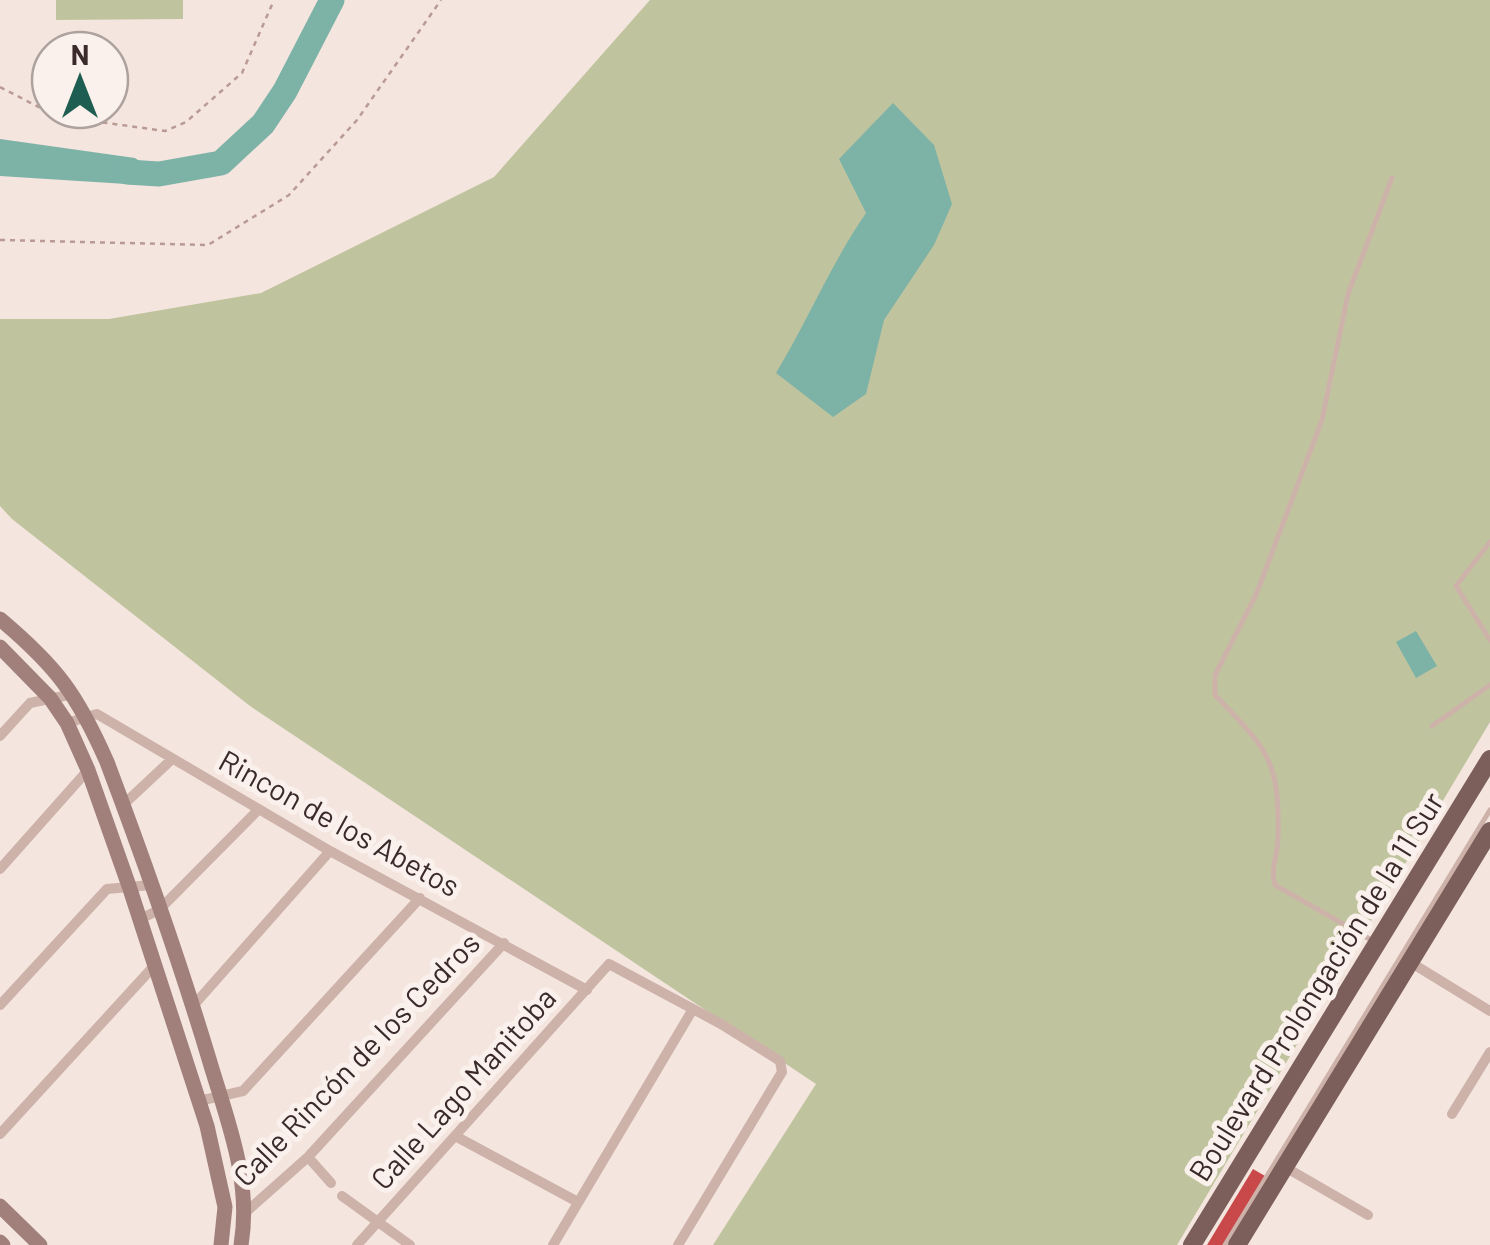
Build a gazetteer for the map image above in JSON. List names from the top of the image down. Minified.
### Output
{"streets":{"main road":["Boulevard Prolongación de la 11 Sur"],"street":["Rincon de los Abetos","Calle Rincón de los Cedros","Calle Lago Manitoba"]},"crossings":[["Rincon de los Abetos","Calle Rincón de los Cedros"],["Rincon de los Abetos","Calle Lago Manitoba"]],"north":"top"}
